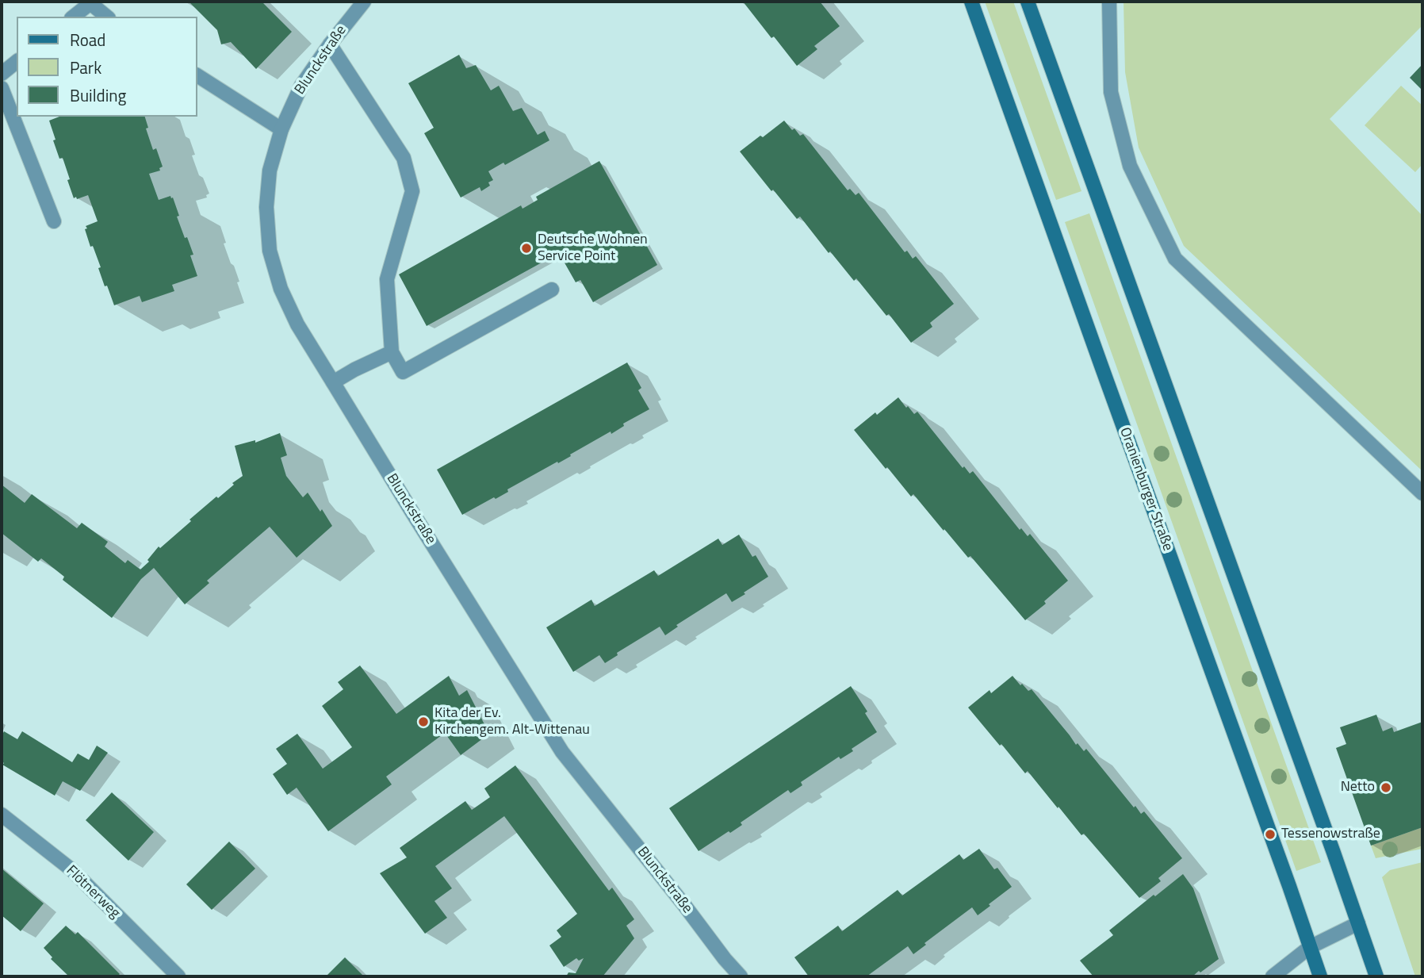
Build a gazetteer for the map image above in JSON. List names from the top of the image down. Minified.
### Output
{"streets":{"main road":["Oranienburger Straße"],"street":["Blunckstraße","Flötnerweg"]},"places":["Deutsche Wohnen Service Point","Kita der Ev. Kirchengem. Alt-Wittenau","Netto","Tessenowstraße"],"legend":["Road","Park","Building"]}
